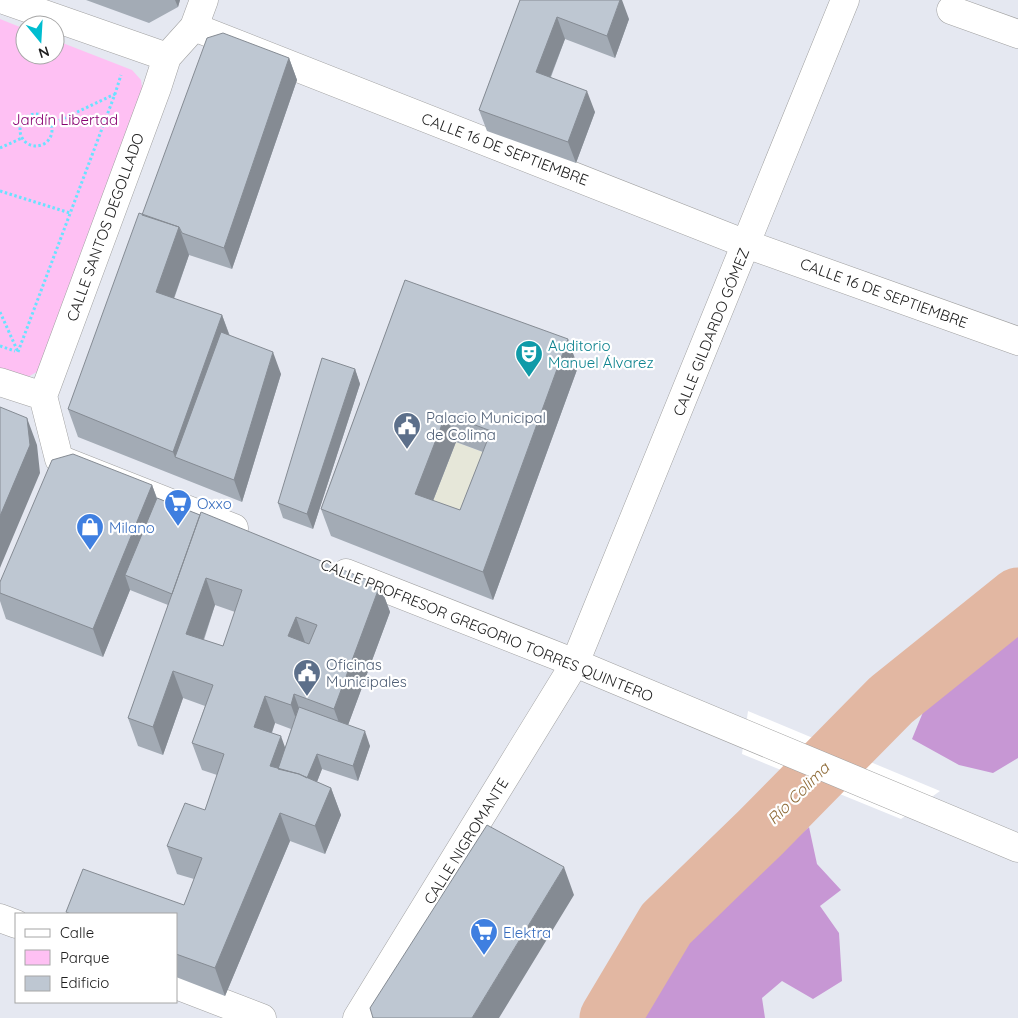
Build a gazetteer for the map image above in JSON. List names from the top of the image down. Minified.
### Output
{"streets":{"street":["CALLE 16 DE SEPTIEMBRE","CALLE SANTOS DEGOLLADO","CALLE GILDARDO GÓMEZ","CALLE PROFRESOR GREGORIO TORRES QUINTERO","CALLE NIGROMANTE"]},"crossings":[["CALLE 16 DE SEPTIEMBRE","CALLE GILDARDO GÓMEZ"],["CALLE GILDARDO GÓMEZ","CALLE PROFRESOR GREGORIO TORRES QUINTERO"],["CALLE GILDARDO GÓMEZ","CALLE NIGROMANTE"],["CALLE PROFRESOR GREGORIO TORRES QUINTERO","CALLE NIGROMANTE"]],"water":["Río Colima"],"parks":["Jardín Libertad"],"places":{"theatre":["Auditorio Manuel Álvarez"],"public building":["Palacio Municipal de Colima","Oficinas Municipales"],"supermarket":["Oxxo","Elektra"],"shop":["Milano"]},"legend":["Calle","Parque","Edificio"],"north":"bottom"}
